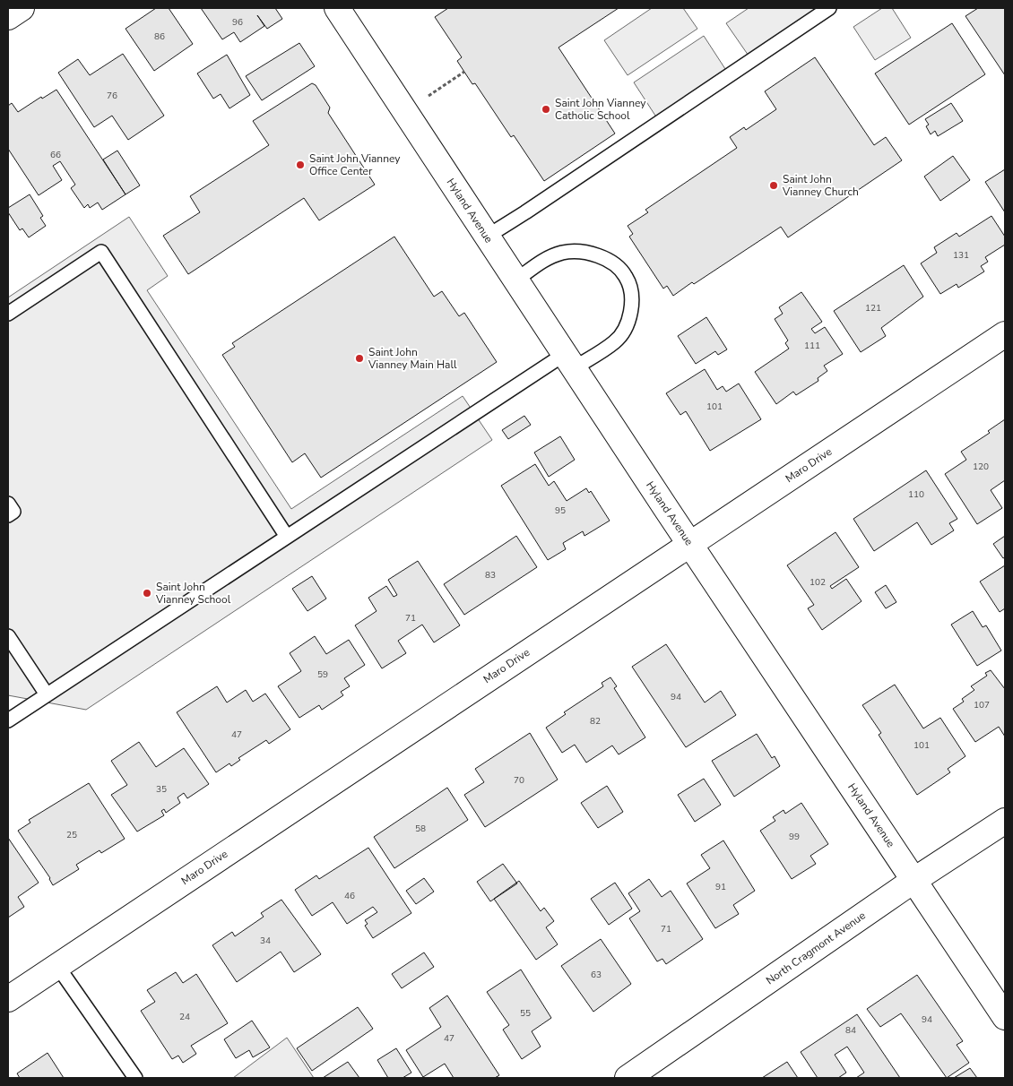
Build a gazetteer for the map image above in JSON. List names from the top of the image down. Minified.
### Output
{"streets":{"street":["Hyland Avenue","Maro Drive","North Cragmont Avenue"]},"crossings":[["Hyland Avenue","Maro Drive"],["Hyland Avenue","North Cragmont Avenue"]],"places":["Saint John Vianney Catholic School","Saint John Vianney Office Center","Saint John Vianney Church","Saint John Vianney Main Hall","Saint John Vianney School"],"house_numbers":["96","86","76","66","131","121","111","101","120","110","95","83","102","71","59","94","107","82","47","101","70","35","58","25","99","91","46","71","34","63","55","24","94","84","47"]}
